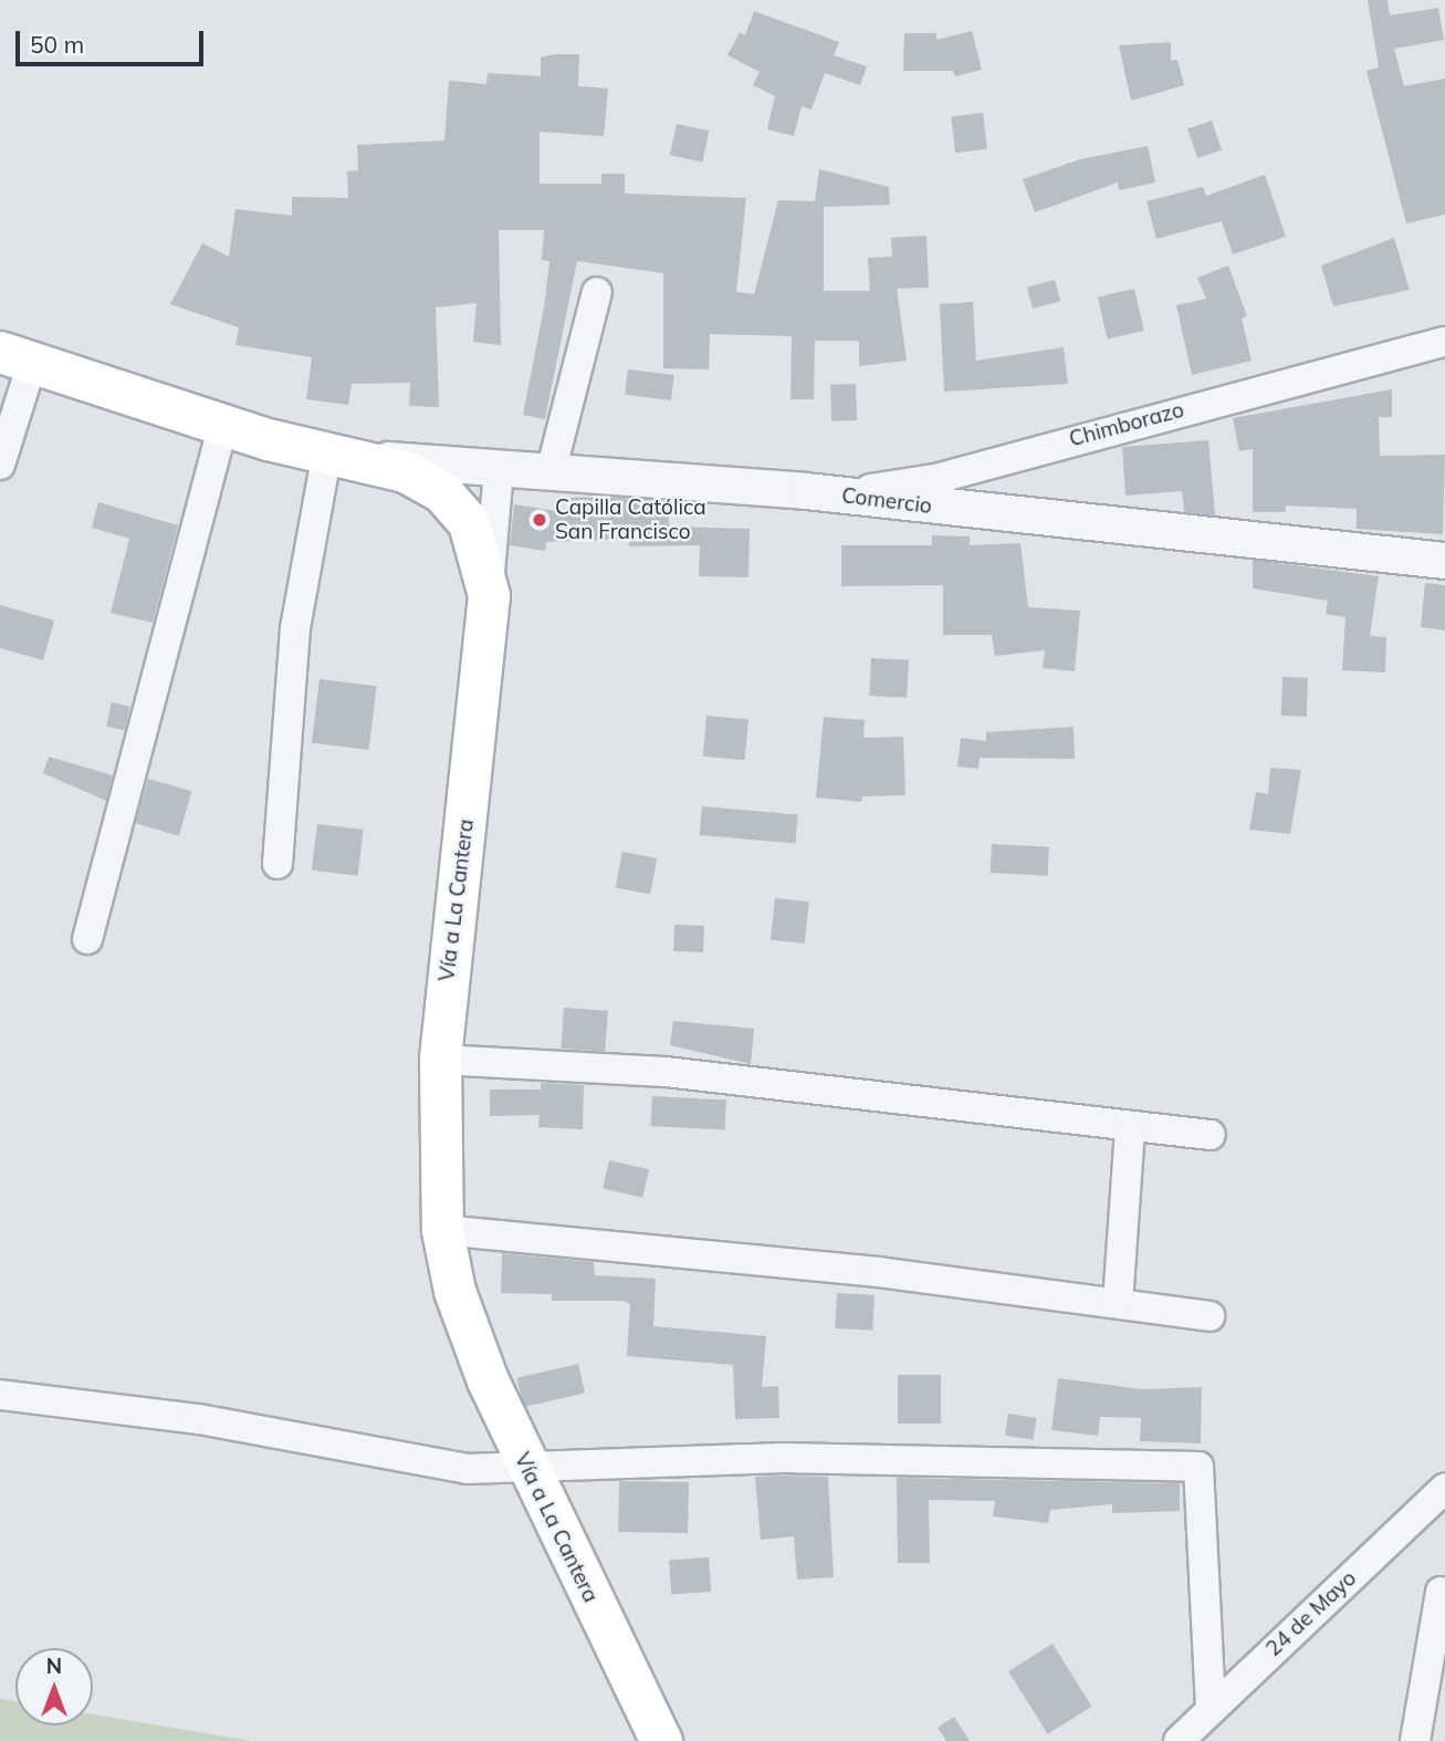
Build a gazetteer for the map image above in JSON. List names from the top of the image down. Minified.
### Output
{"streets":{"main road":["Vía a La Cantera"],"street":["Chimborazo","Comercio","24 de Mayo"]},"crossings":[["Chimborazo","Comercio"],["Comercio","Vía a La Cantera"]],"places":["Capilla Católica San Francisco"],"scale_bar":"50 m","north":"top"}
